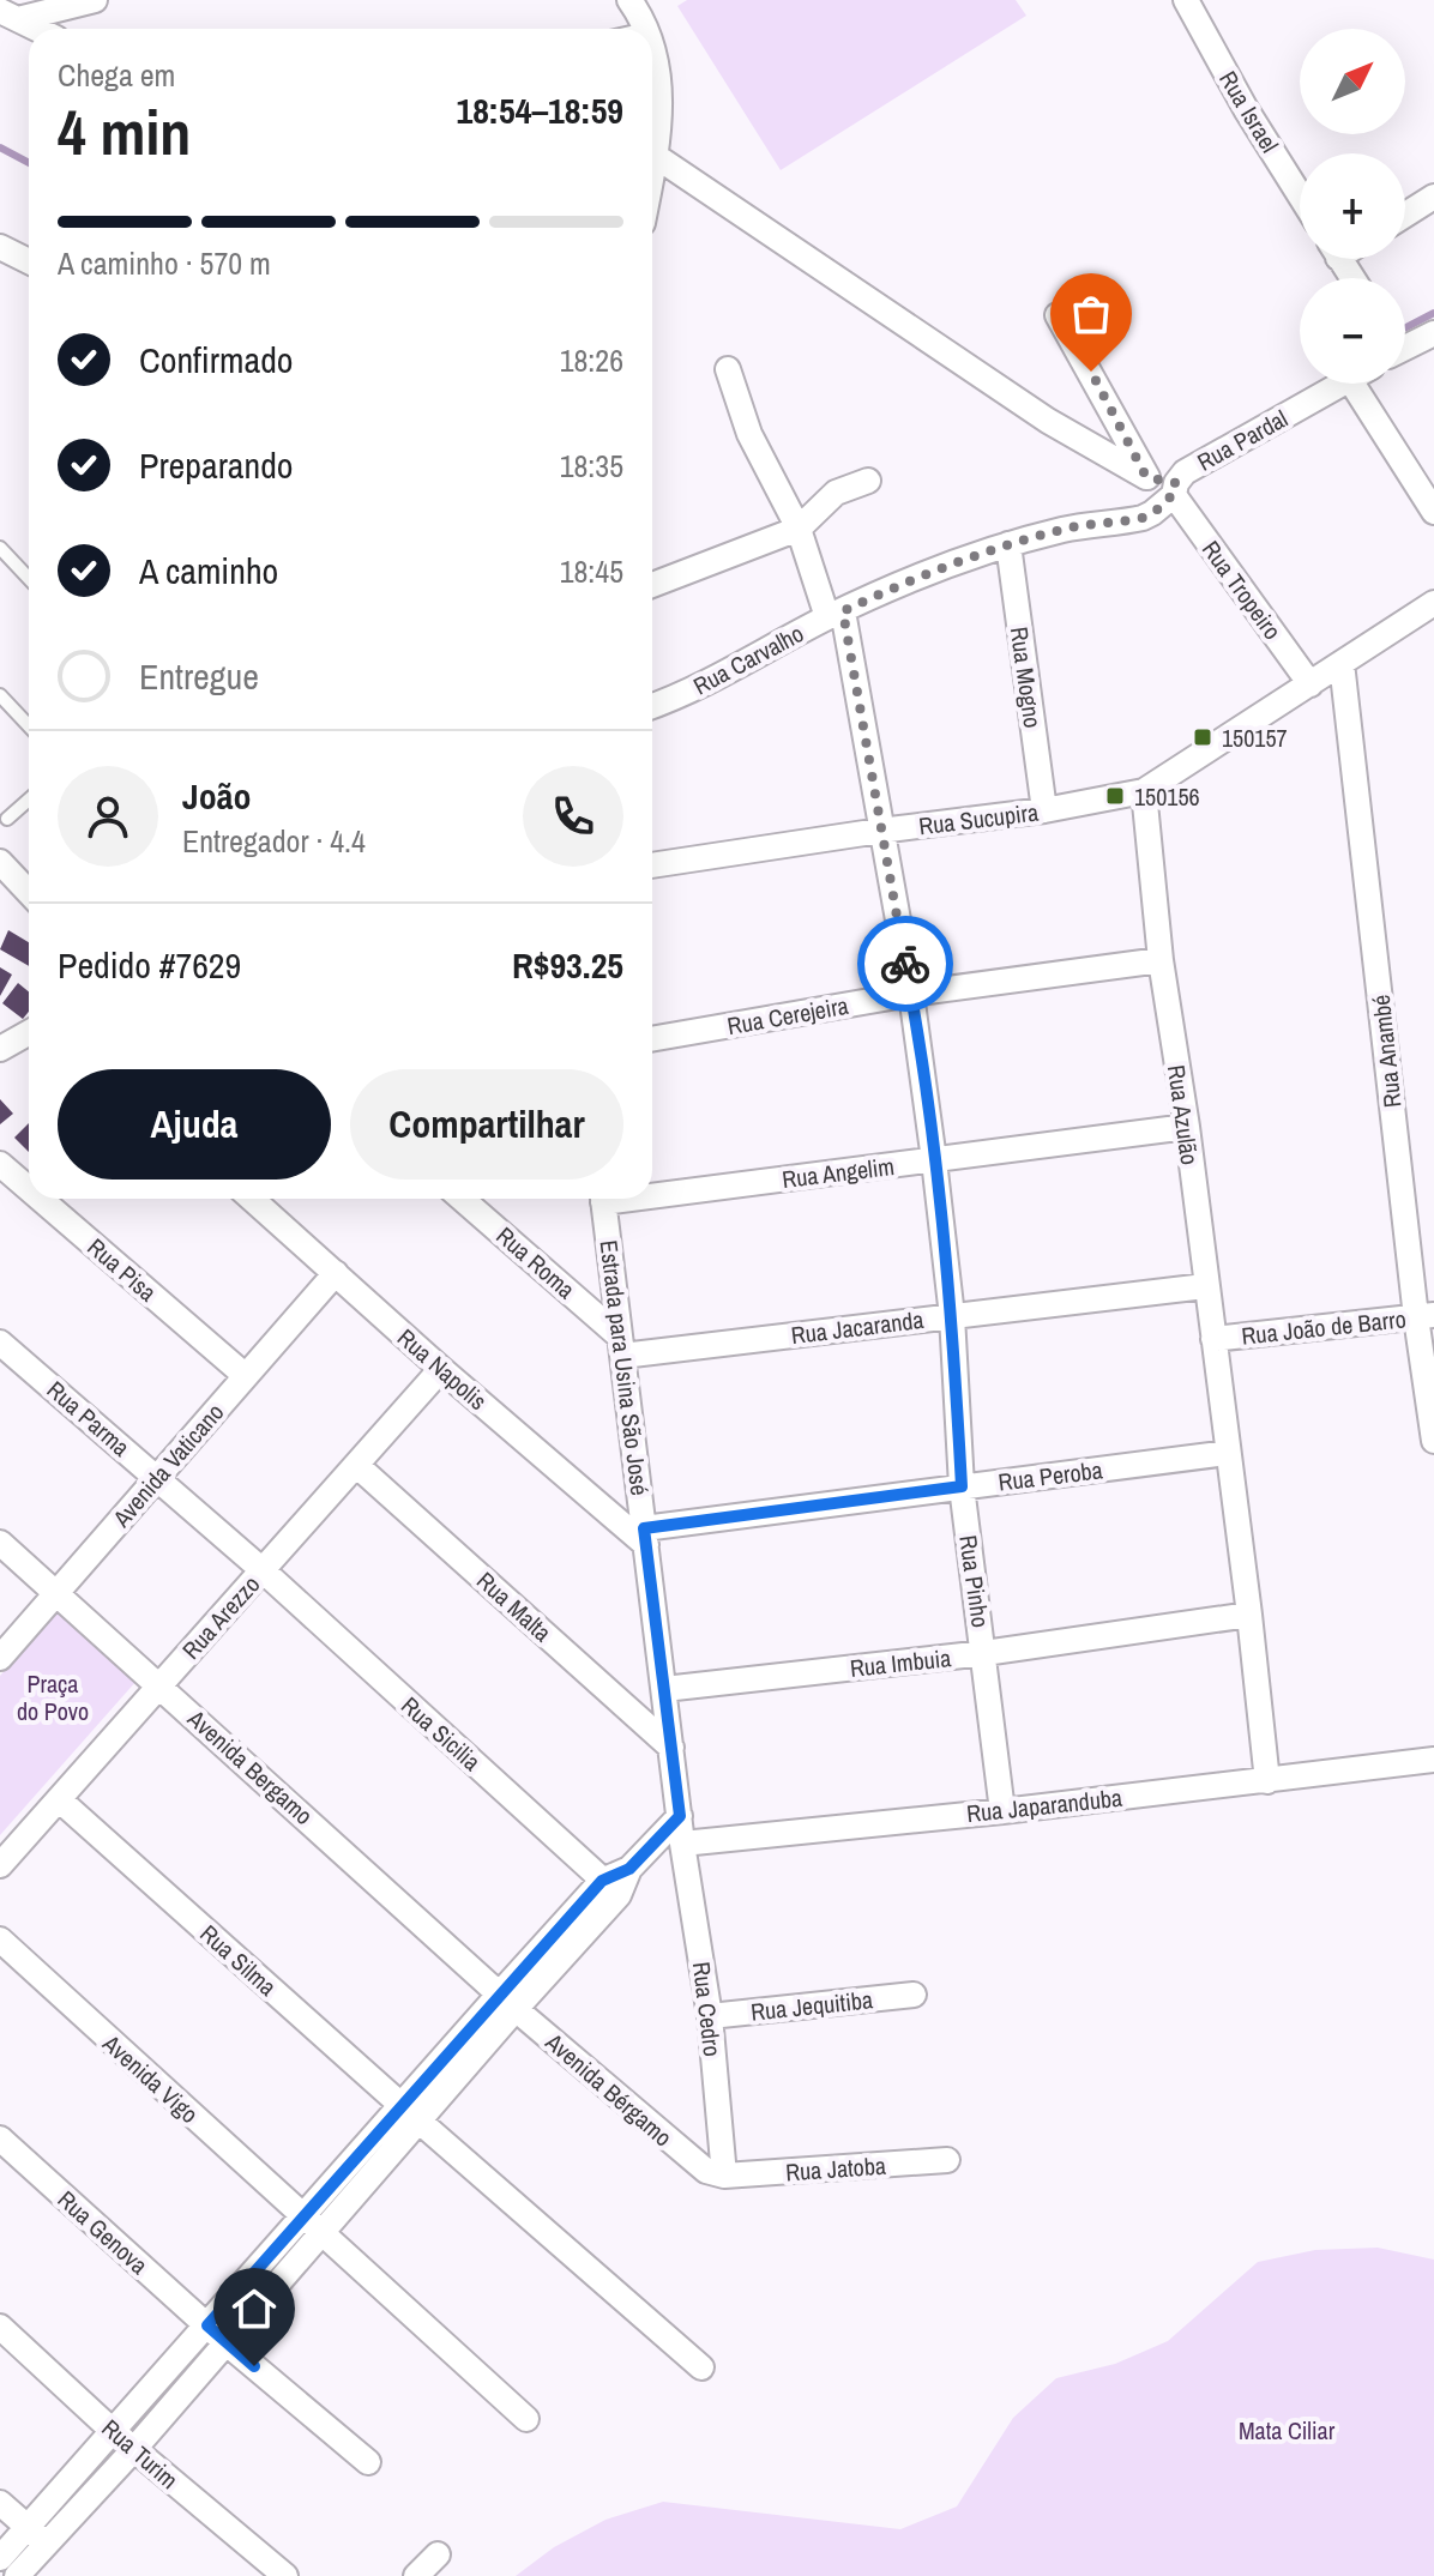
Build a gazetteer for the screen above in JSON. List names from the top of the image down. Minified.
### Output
{"streets":{"street":["Rua Israel","Rua Pardal","Rua Tropeiro","Rua Carvalho","Rua Mogno","Rua Sucupira","Rua Cerejeira","Rua Anambé","Rua Azulão","Rua Angelim","Rua Roma","Rua Pisa","Rua Jacaranda","Rua João de Barro","Estrada para Usina São José","Rua Napolis","Rua Parma","Avenida Vaticano","Rua Peroba","Rua Pinho","Rua Malta","Rua Arezzo","Rua Imbuia","Rua Sicilia","Avenida Bergamo","Rua Japaranduba","Rua Silma","Rua Jequitiba","Rua Cedro","Avenida Vigo","Avenida Bérgamo","Rua Jatoba","Rua Genova","Rua Turim"]},"crossings":[["Rua Pardal","Rua Tropeiro"],["Rua Pardal","Rua Carvalho"],["Rua Tropeiro","Rua Carvalho"],["Rua Carvalho","Rua Mogno"],["Rua Carvalho","Rua Pinho"],["Rua Mogno","Rua Sucupira"],["Rua Sucupira","Rua Azulão"],["Rua Sucupira","Rua Pinho"],["Rua Cerejeira","Rua Azulão"],["Rua Cerejeira","Rua Pinho"],["Rua Anambé","Rua João de Barro"],["Rua Azulão","Rua Angelim"],["Rua Azulão","Rua Jacaranda"],["Rua Azulão","Rua João de Barro"],["Rua Azulão","Rua Peroba"],["Rua Azulão","Rua Imbuia"],["Rua Azulão","Rua Japaranduba"],["Rua Angelim","Rua Pinho"],["Rua Roma","Rua Jacaranda"],["Rua Roma","Estrada para Usina São José"],["Rua Pisa","Avenida Vaticano"],["Rua Jacaranda","Estrada para Usina São José"],["Rua Jacaranda","Rua Pinho"],["Estrada para Usina São José","Rua Napolis"],["Estrada para Usina São José","Rua Peroba"],["Estrada para Usina São José","Rua Malta"],["Estrada para Usina São José","Rua Imbuia"],["Rua Napolis","Avenida Vaticano"],["Rua Napolis","Rua Peroba"],["Rua Napolis","Rua Arezzo"],["Rua Parma","Avenida Vaticano"],["Rua Parma","Rua Arezzo"],["Rua Parma","Rua Sicilia"],["Avenida Vaticano","Avenida Bergamo"],["Rua Peroba","Rua Pinho"],["Rua Pinho","Rua Imbuia"],["Rua Pinho","Rua Japaranduba"],["Rua Malta","Rua Arezzo"],["Rua Arezzo","Rua Sicilia"],["Rua Arezzo","Avenida Bergamo"],["Rua Arezzo","Rua Silma"],["Avenida Bergamo","Avenida Bérgamo"],["Rua Japaranduba","Rua Cedro"],["Rua Jequitiba","Rua Cedro"],["Rua Cedro","Avenida Bérgamo"],["Rua Cedro","Rua Jatoba"],["Avenida Bérgamo","Rua Jatoba"]],"parks":["Praça do Povo","Mata Ciliar"],"places":{"transit":["150157","150156"]},"north":"top right","page":{"map_buttons":["+","−"],"heading":["4 min","Chega em","18:54–18:59"],"panel":["João","Entregador · 4.4","Pedido #7629","R$93.25"],"bar":"A caminho · 570 m","list":[["Confirmado","18:26"],["Preparando","18:35"],["A caminho","18:45"],"Entregue"],"buttons":["Ajuda","Compartilhar"]}}
